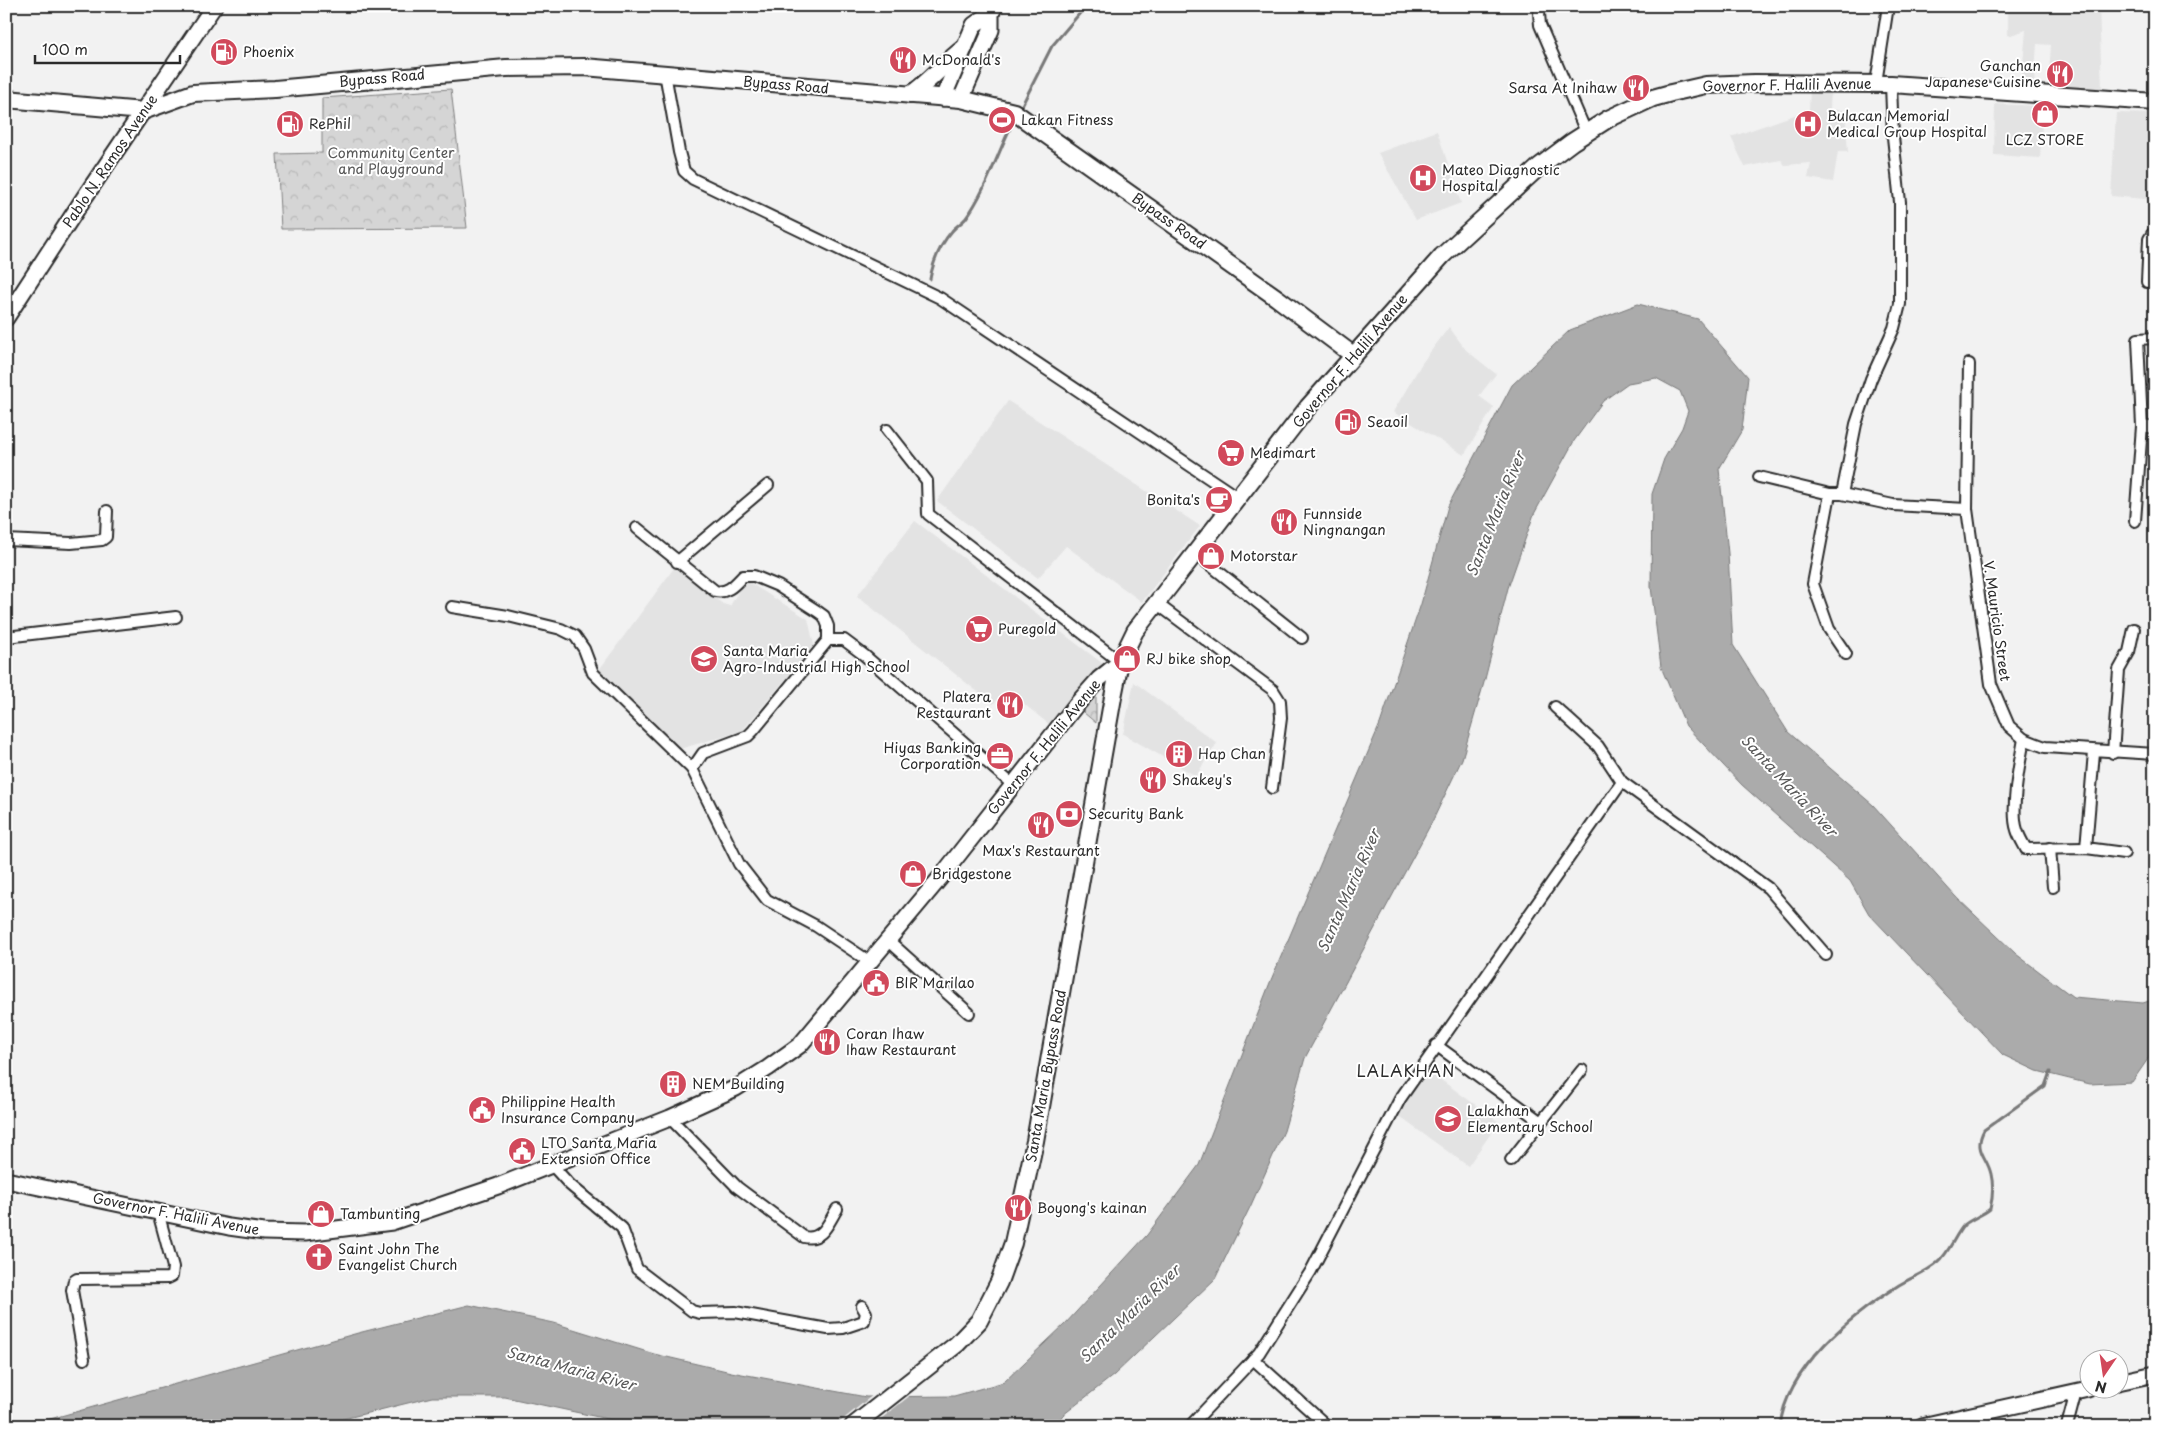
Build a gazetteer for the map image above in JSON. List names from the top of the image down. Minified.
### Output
{"streets":{"main road":["Bypass Road","Governor F. Halili Avenue","Pablo N. Ramos Avenue","Santa Maria Bypass Road"],"street":["V. Mauricio Street"]},"crossings":[["Bypass Road","Governor F. Halili Avenue"],["Bypass Road","Pablo N. Ramos Avenue"],["Governor F. Halili Avenue","Santa Maria Bypass Road"]],"districts":["LALAKHAN"],"water":["Santa Maria River"],"parks":["Community Center and Playground"],"places":{"fuel station":["Phoenix","RePhil","Seaoil"],"restaurant":["McDonald's","Ganchan Japanese Cuisine","Sarsa At Inihaw","Funnside Ningnangan","Platera Restaurant","Shakey's","Max's Restaurant","Coran Ihaw Ihaw Restaurant","Boyong's kainan"],"shop":["LCZ STORE","Motorstar","RJ bike shop","Bridgestone","Tambunting"],"sports":["Lakan Fitness"],"hospital":["Bulacan Memorial Medical Group Hospital","Mateo Diagnostic Hospital"],"supermarket":["Medimart","Puregold"],"cafe":["Bonita's"],"school or university":["Santa Maria Agro-Industrial High School","Lalakhan Elementary School"],"building":["Hap Chan","NEM Building"],"office":["Hiyas Banking Corporation"],"bank":["Security Bank"],"public building":["BIR Marilao","Philippine Health Insurance Company","LTO Santa Maria Extension Office"],"church":["Saint John The Evangelist Church"]},"scale_bar":"100 m","north":"bottom"}
